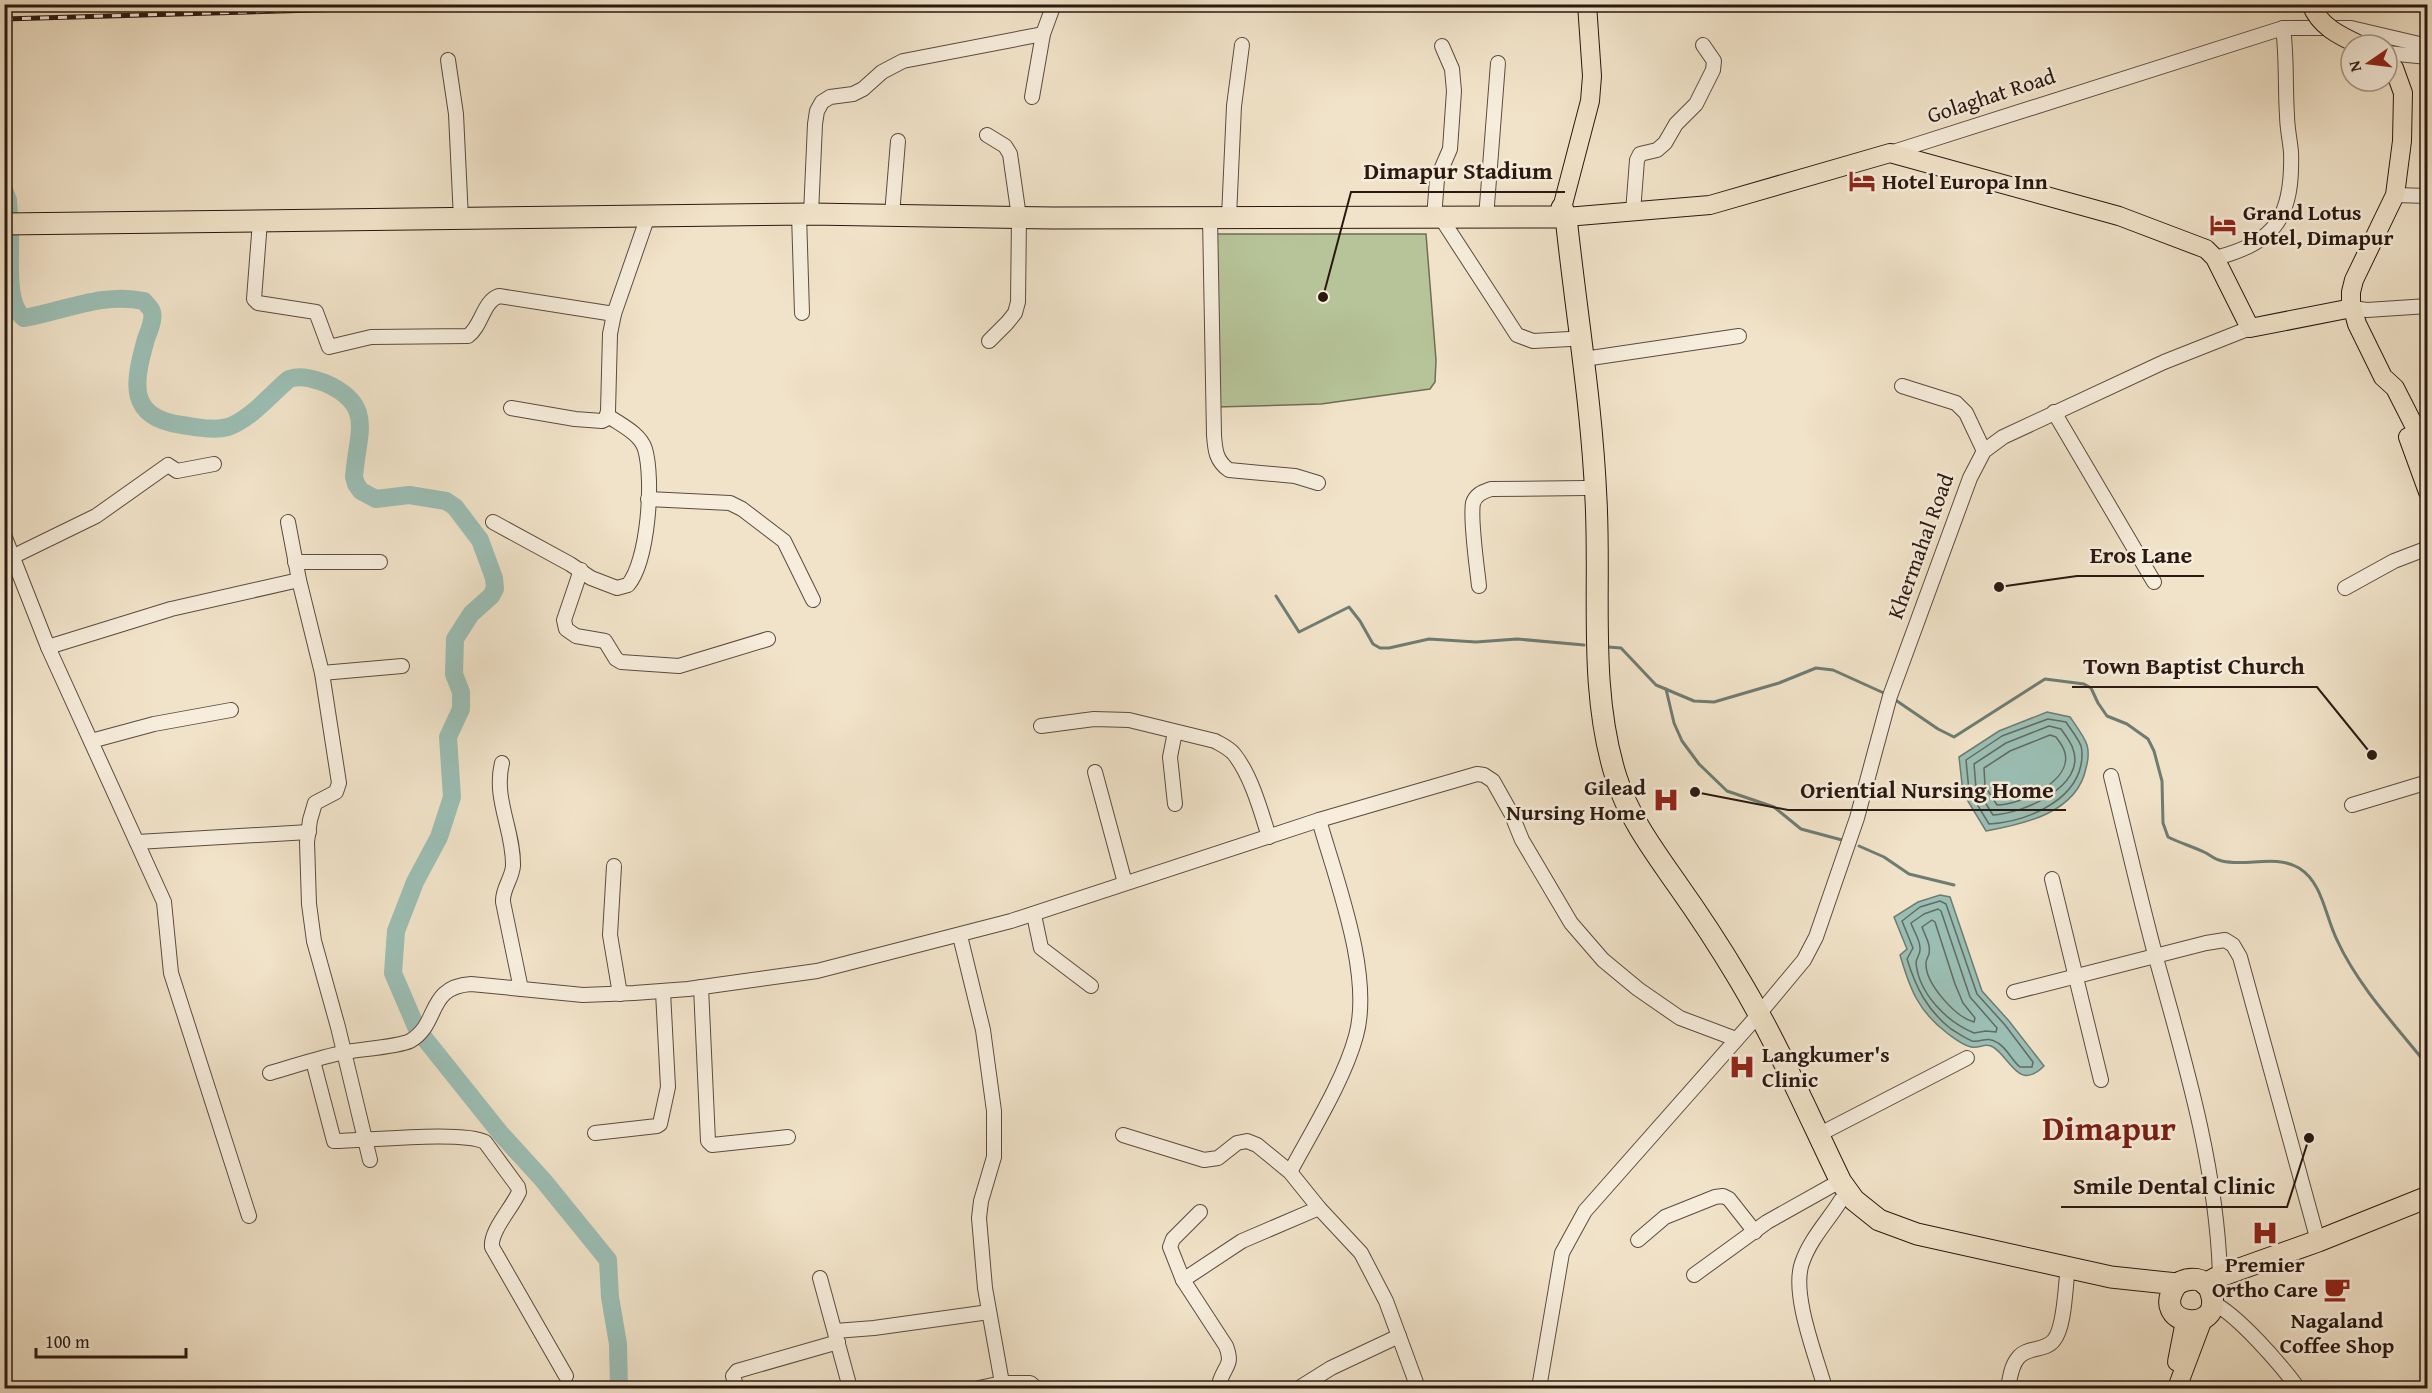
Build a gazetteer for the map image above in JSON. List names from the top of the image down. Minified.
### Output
{"streets":{"main road":["Golaghat Road","Khermahal Road"]},"districts":["Dimapur"],"places":{"hotel":["Hotel Europa Inn","Grand Lotus Hotel, Dimapur"],"other":["Dimapur Stadium","Eros Lane","Town Baptist Church","Oriential Nursing Home","Smile Dental Clinic"],"hospital":["Gilead Nursing Home","Langkumer's Clinic","Premier Ortho Care"],"cafe":["Nagaland Coffee Shop"]},"scale_bar":"100 m","north":"left"}
